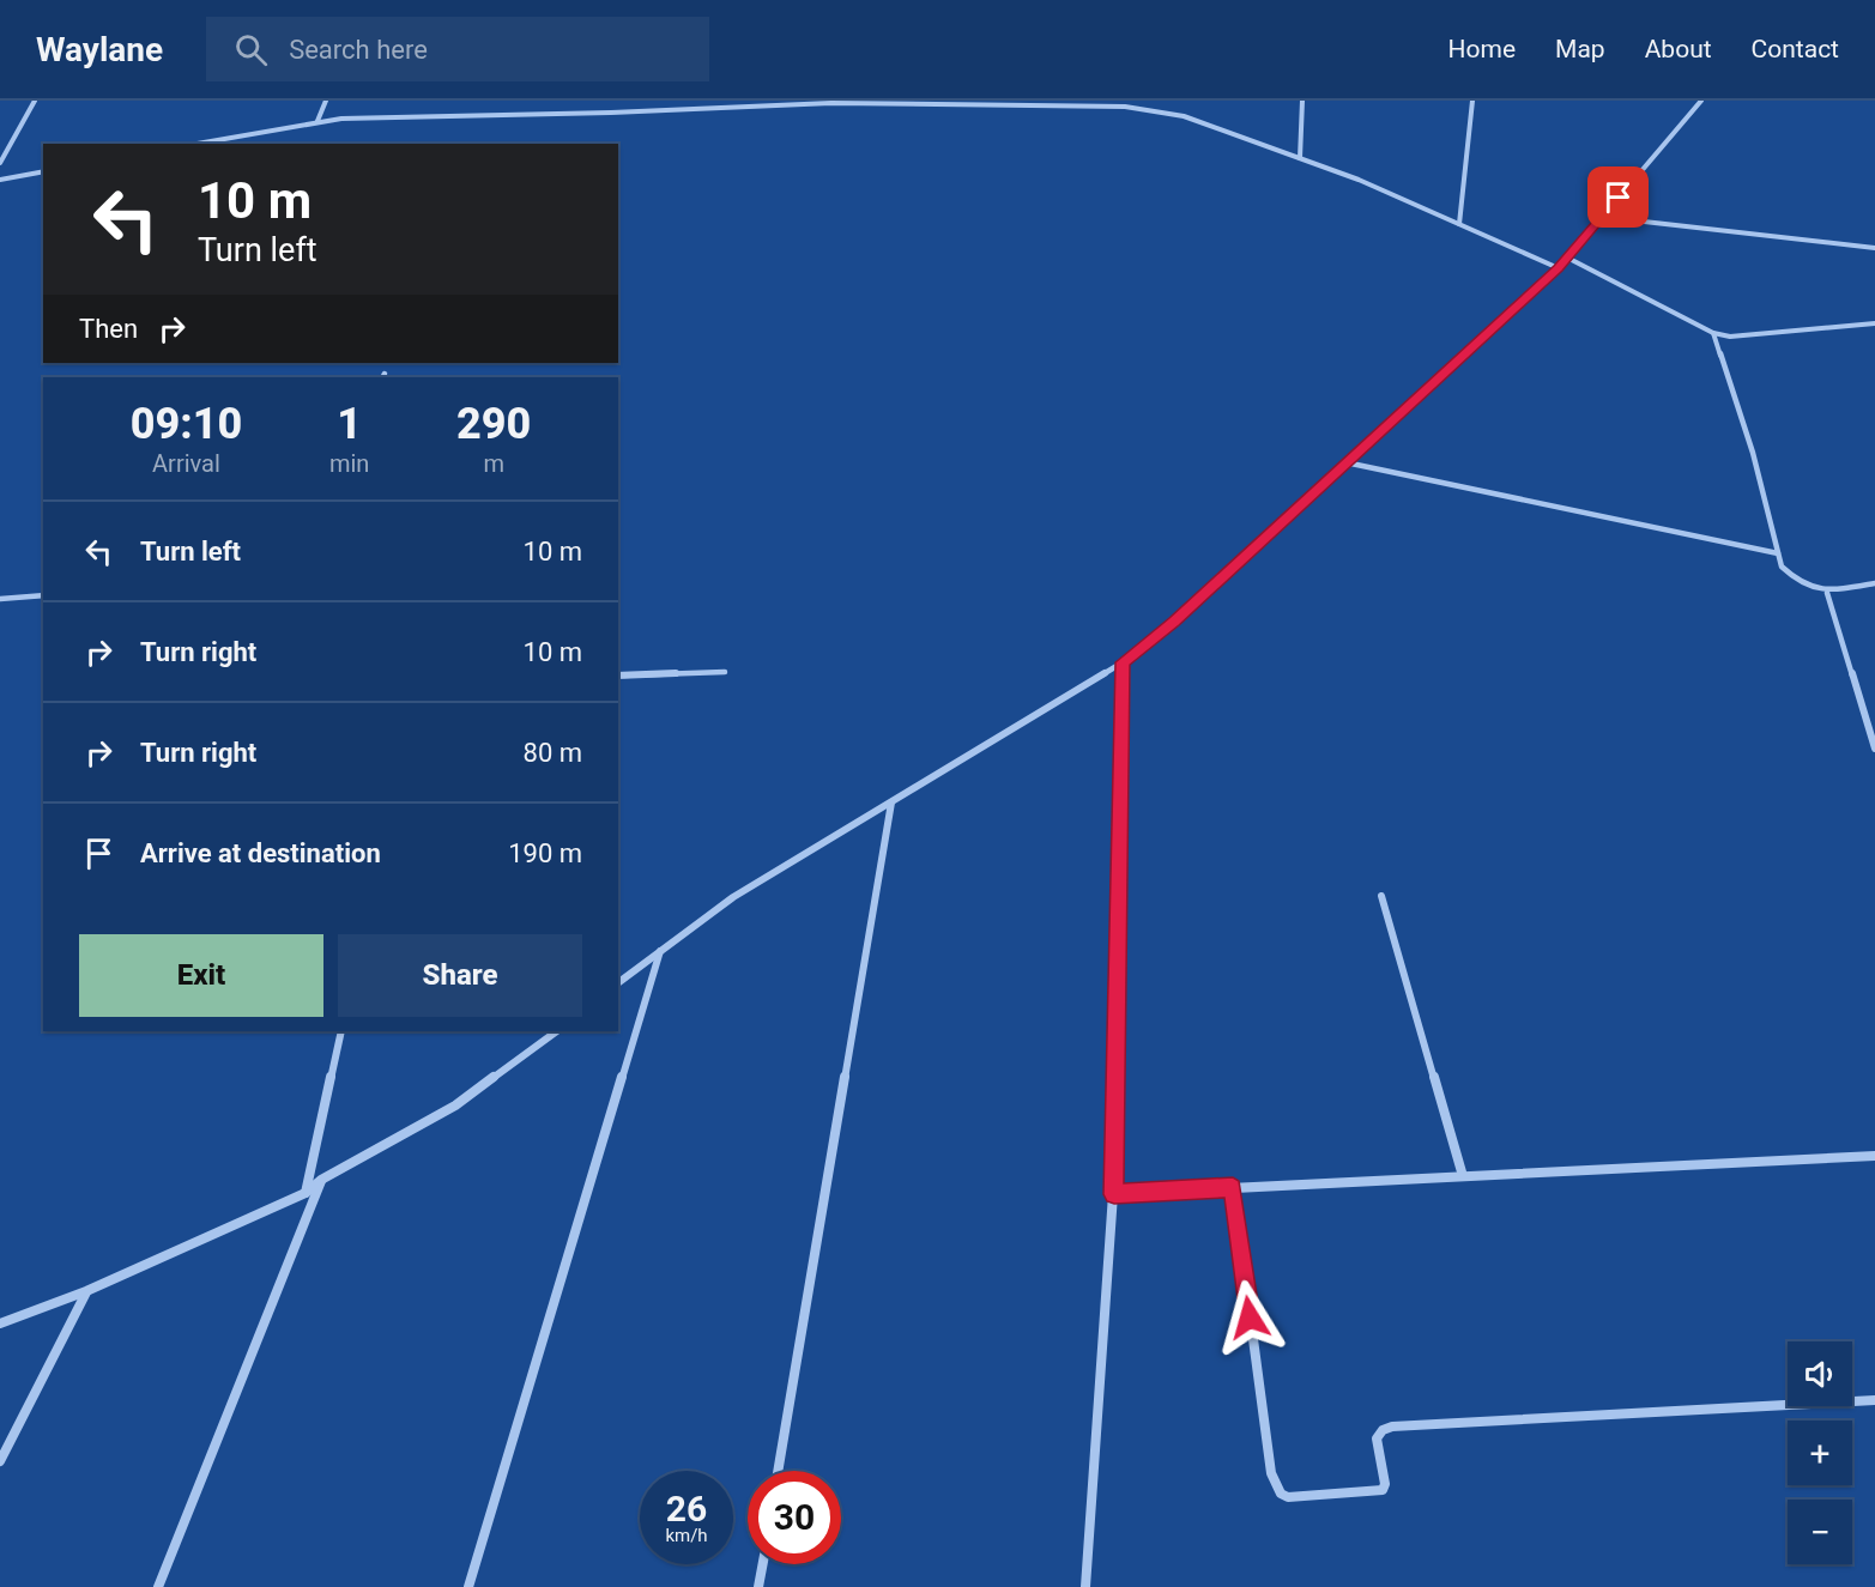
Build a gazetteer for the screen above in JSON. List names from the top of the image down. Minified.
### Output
{"page":{"header":"Waylane","search":"Search here","nav":["Home","Map","About","Contact"],"turn":["10 m","Turn left"],"then":"Then","eta":["09:10","Arrival","1","min","290","m"],"list":[{"name":"Turn left","value":"10 m"},{"name":"Turn right","value":"10 m"},{"name":"Turn right","value":"80 m"},{"name":"Arrive at destination","value":"190 m"}],"buttons":["Exit","Share"],"map_buttons":["+","−"],"speed":"26 km/h","limit":"30"}}
